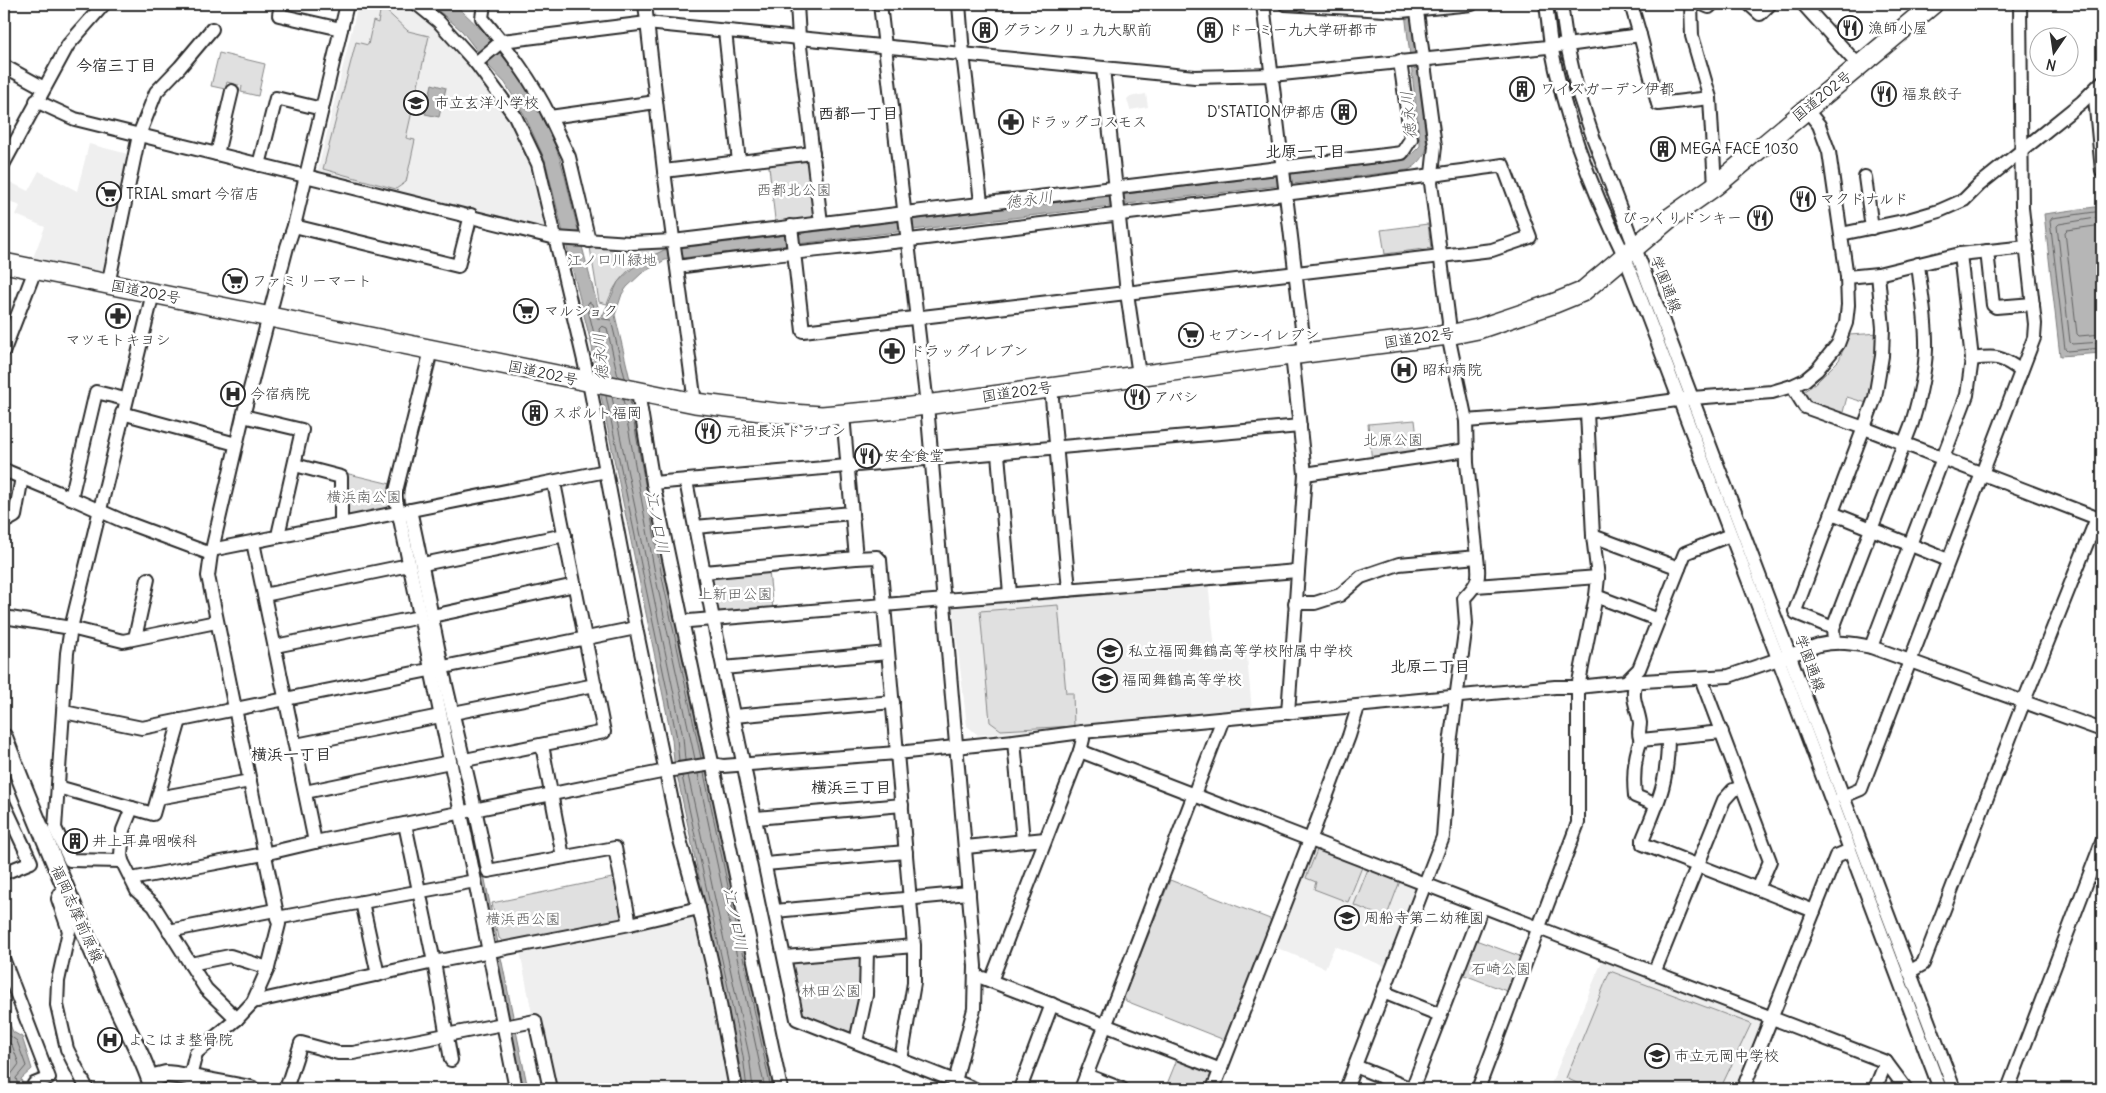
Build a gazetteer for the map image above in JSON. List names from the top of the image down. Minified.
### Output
{"streets":{"highway":["国道202号"],"main road":["福岡志摩前原線"],"street":["学園通線"]},"crossings":[["国道202号","学園通線"]],"districts":["今宿三丁目","西都一丁目","北原一丁目","北原二丁目","横浜一丁目","横浜三丁目"],"water":["徳永川","江ノ口川"],"parks":["西都北公園","江ノ口川緑地","北原公園","横浜南公園","上新田公園","横浜西公園","石崎公園","林田公園"],"places":{"restaurant":["漁師小屋","福泉餃子","マクドナルド","びっくりドンキー","アバシ","元祖長浜ドラゴン","安全食堂"],"building":["グランクリュ九大駅前","ドーミー九大学研都市","ワイズガーデン伊都","D'STATION伊都店","MEGA FACE 1030","スポルト福岡","井上耳鼻咽喉科"],"school or university":["市立玄洋小学校","私立福岡舞鶴高等学校附属中学校","福岡舞鶴高等学校","周船寺第二幼稚園","市立元岡中学校"],"pharmacy":["ドラッグコスモス","マツモトキヨシ","ドラッグイレブン"],"supermarket":["TRIAL smart 今宿店","ファミリーマート","マルショク","セブン-イレブン"],"hospital":["昭和病院","今宿病院","よこはま整骨院"]},"north":"bottom"}
